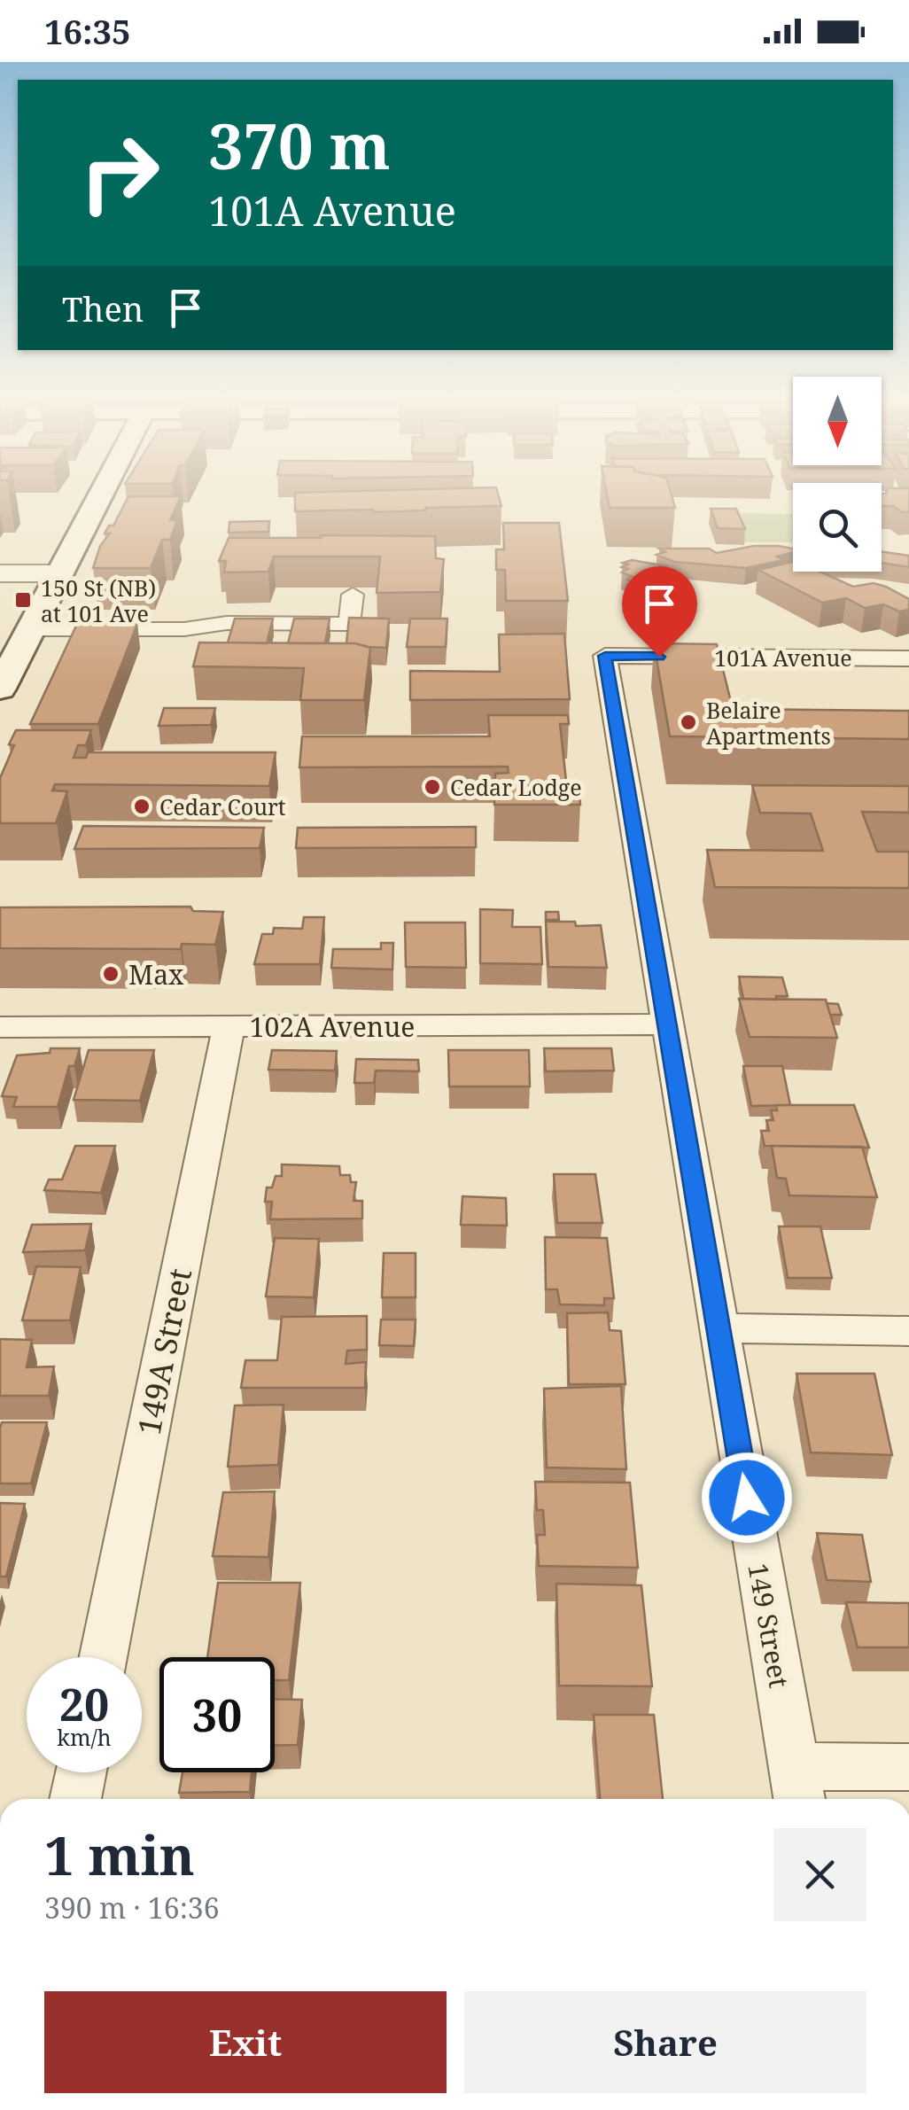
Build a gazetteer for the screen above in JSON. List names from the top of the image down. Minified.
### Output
{"streets":{"street":["101A Avenue","102A Avenue","149A Street","149 Street"]},"crossings":[["101A Avenue","149 Street"],["102A Avenue","149A Street"],["102A Avenue","149 Street"]],"places":{"transit":["150 St (NB) at 101 Ave"],"other":["Belaire Apartments","Cedar Lodge","Cedar Court","Max"]},"north":"bottom","page":{"status":"16:35","turn":["370 m","101A Avenue"],"then":"Then","speed":"20 km/h","limit":"30","heading":["1 min","390 m · 16:36"],"buttons":["Exit","Share"]}}
